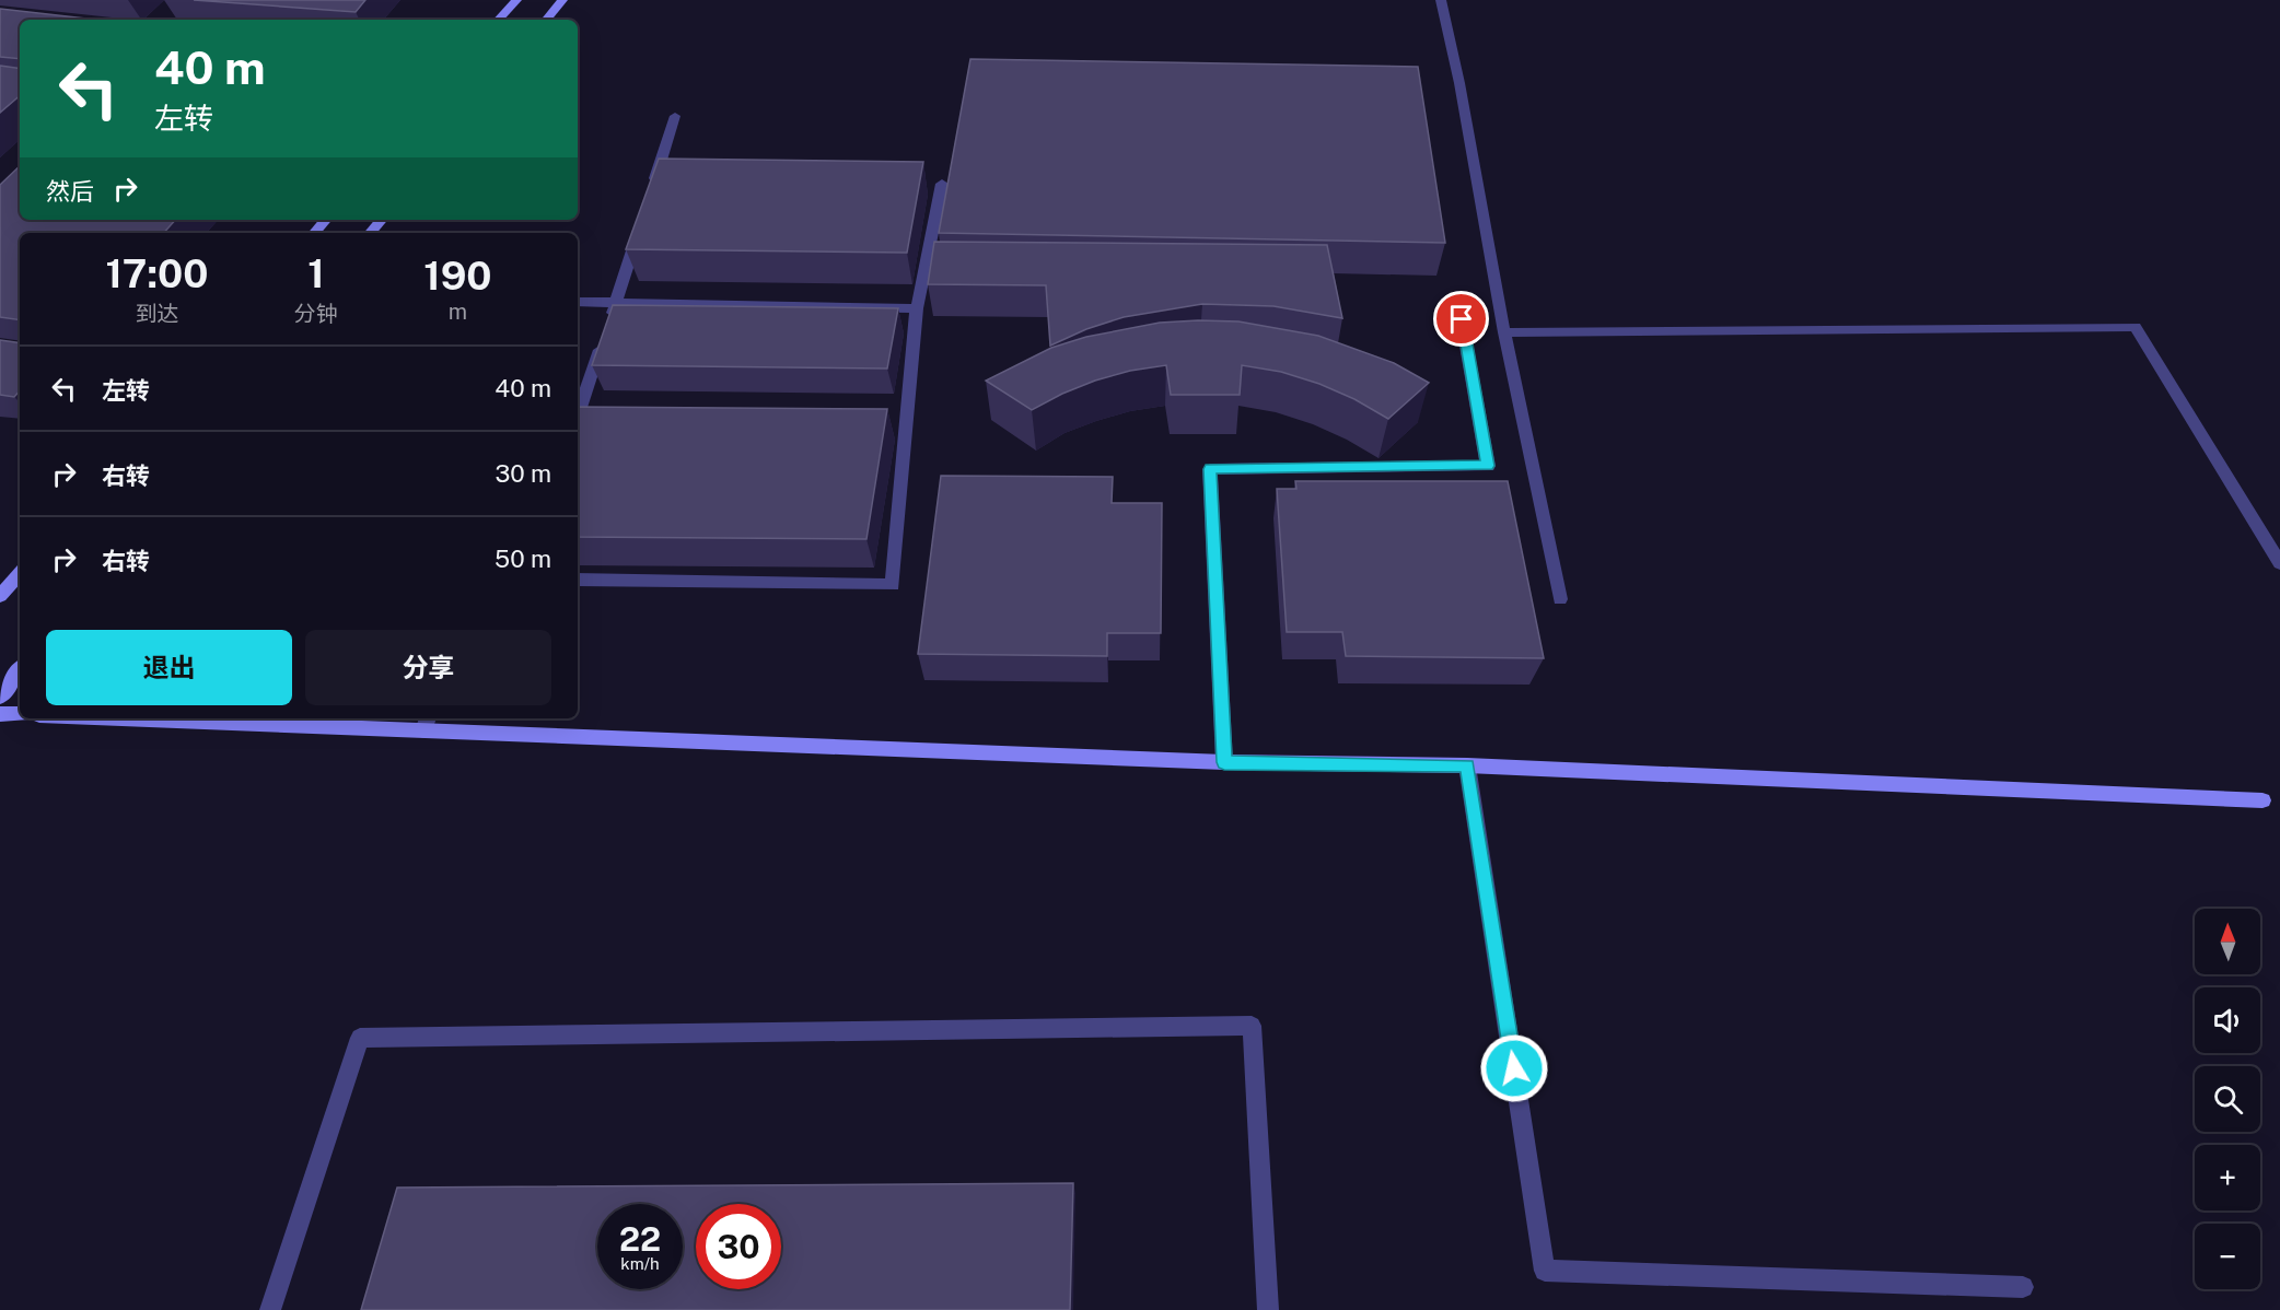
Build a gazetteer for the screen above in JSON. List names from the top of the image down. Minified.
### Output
{"north":"top","page":{"turn":["40 m","左转"],"then":"然后","eta":["17:00","到达","1","分钟","190","m"],"list":[{"name":"左转","value":"40 m"},{"name":"右转","value":"30 m"},{"name":"右转","value":"50 m"}],"buttons":["退出","分享"],"map_buttons":["+","−"],"speed":"22 km/h","limit":"30"}}
